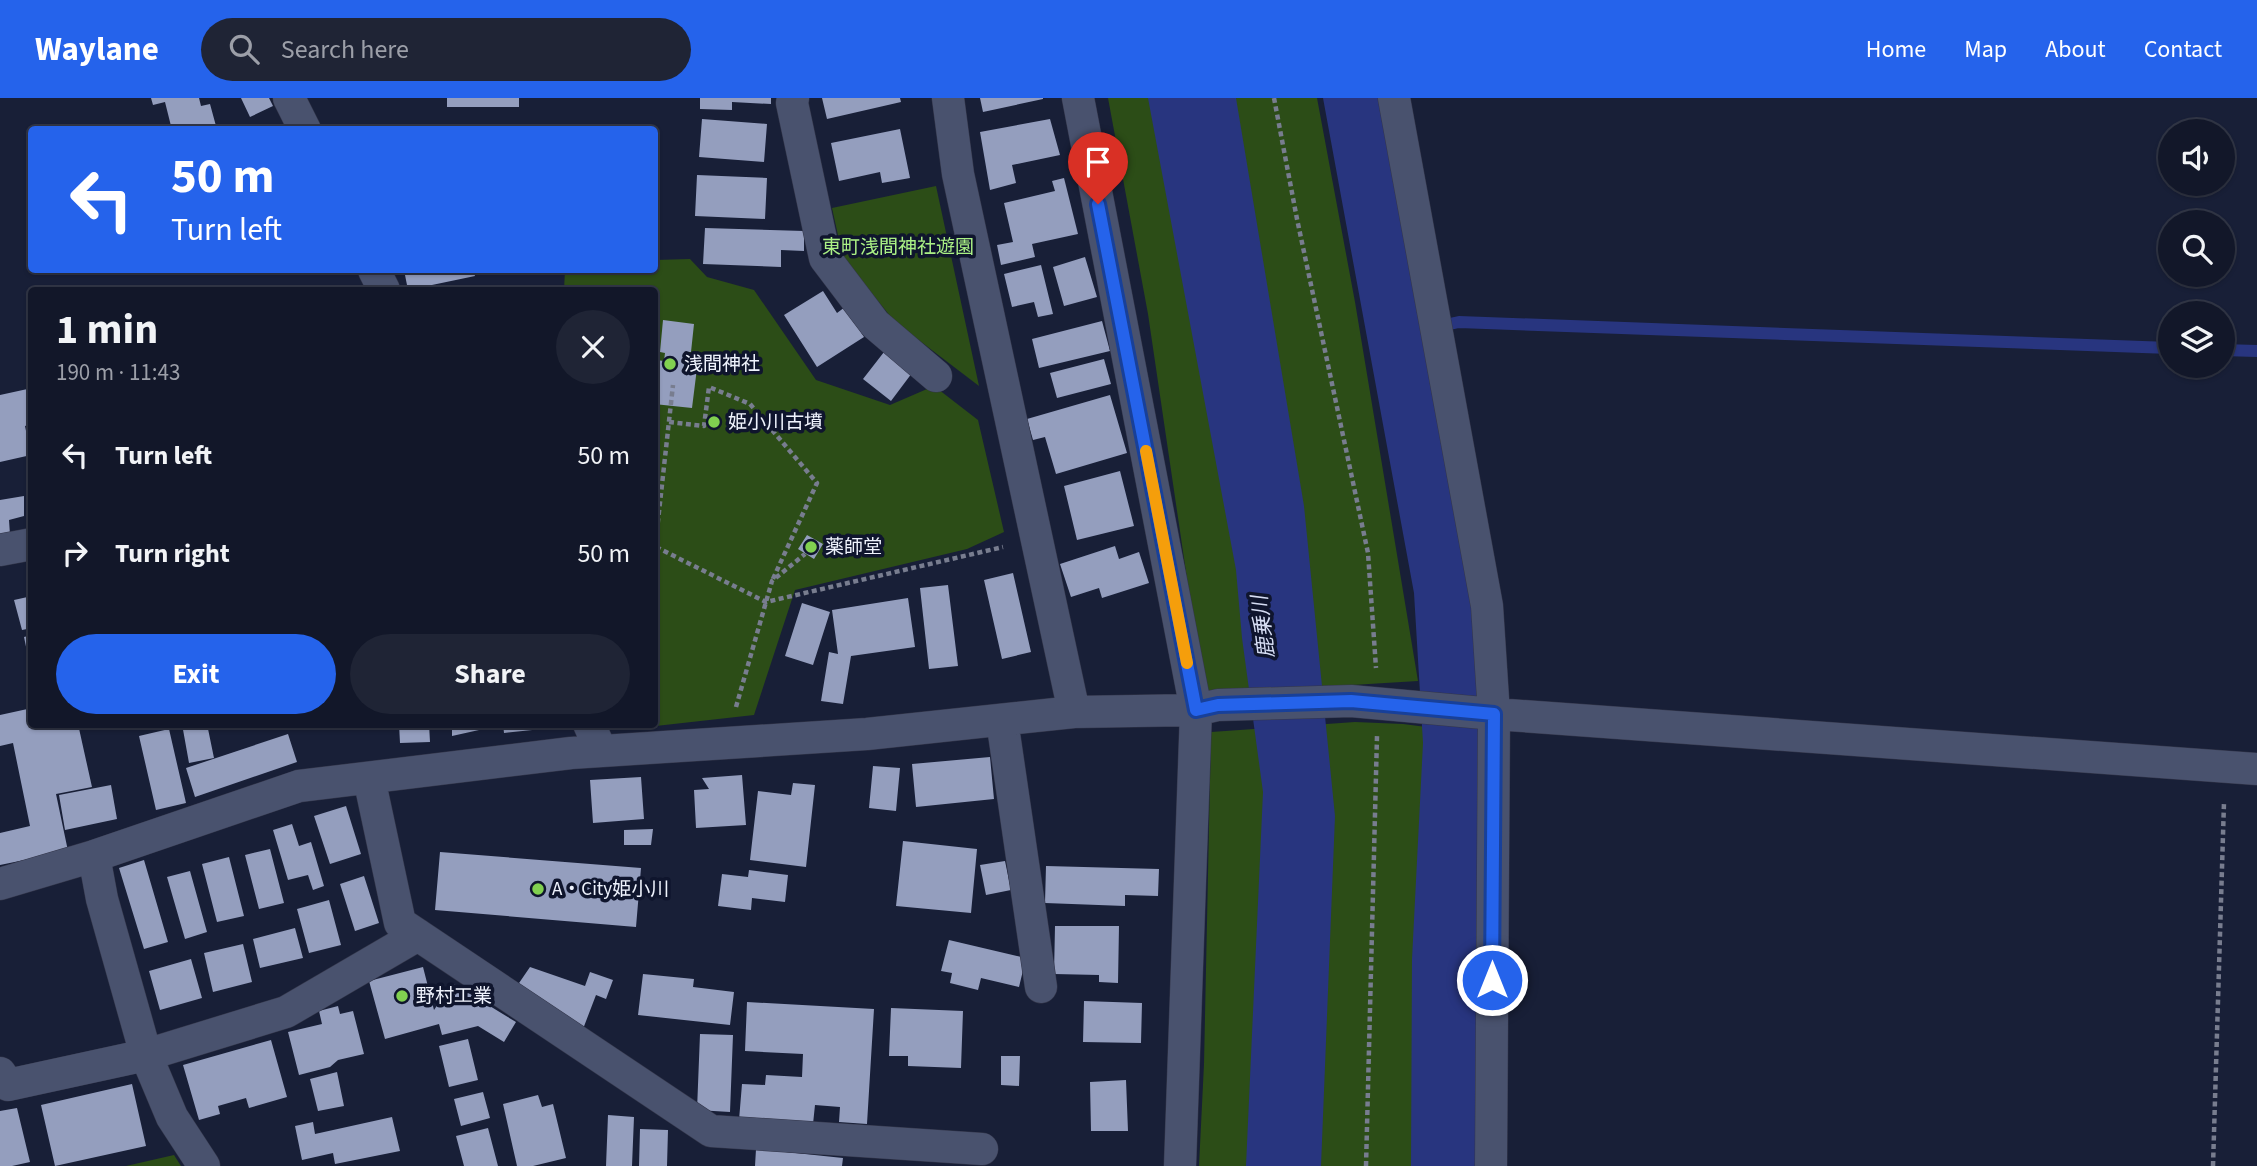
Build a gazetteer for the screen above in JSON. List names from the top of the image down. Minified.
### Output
{"water":["鹿乗川"],"parks":["東町浅間神社遊園"],"places":["浅間神社","姫小川古墳","薬師堂","A・City姫小川","野村工業"],"page":{"header":"Waylane","search":"Search here","nav":["Home","Map","About","Contact"],"turn":["50 m","Turn left"],"heading":["1 min","190 m · 11:43"],"list":[{"name":"Turn left","value":"50 m"},{"name":"Turn right","value":"50 m"}],"buttons":["Exit","Share"]}}
